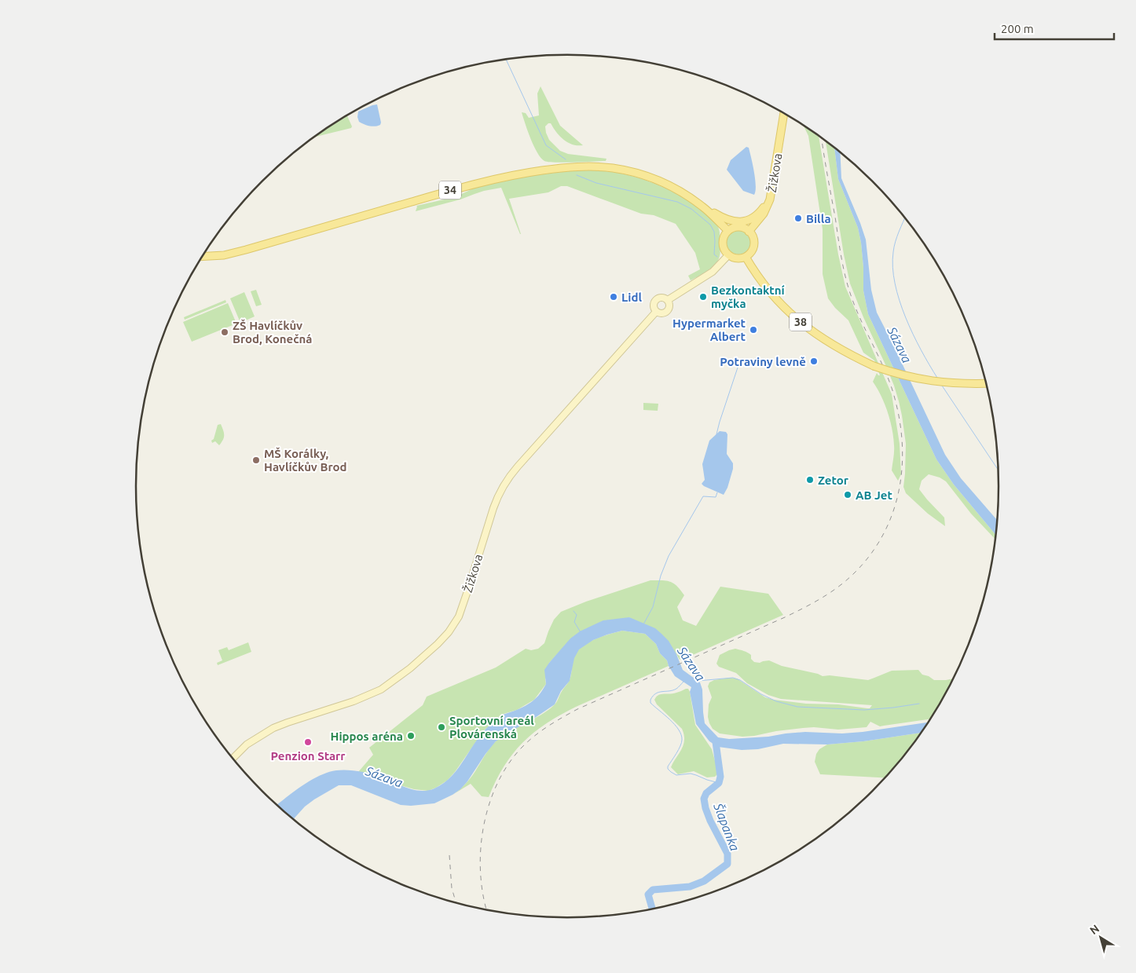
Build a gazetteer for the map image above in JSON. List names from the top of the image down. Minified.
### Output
{"streets":{"main road":["Žižkova","34","38"]},"crossings":[["Žižkova","34"],["Žižkova","38"],["34","38"]],"water":["Sázava","Šlapanka"],"places":["Billa","Lidl","Bezkontaktní myčka","Hypermarket Albert","ZŠ Havlíčkův Brod, Konečná","Potraviny levně","MŠ Korálky, Havlíčkův Brod","Zetor","AB Jet","Sportovní areál Plovárenská","Hippos aréna","Penzion Starr"],"scale_bar":"200 m","north":"top left"}
